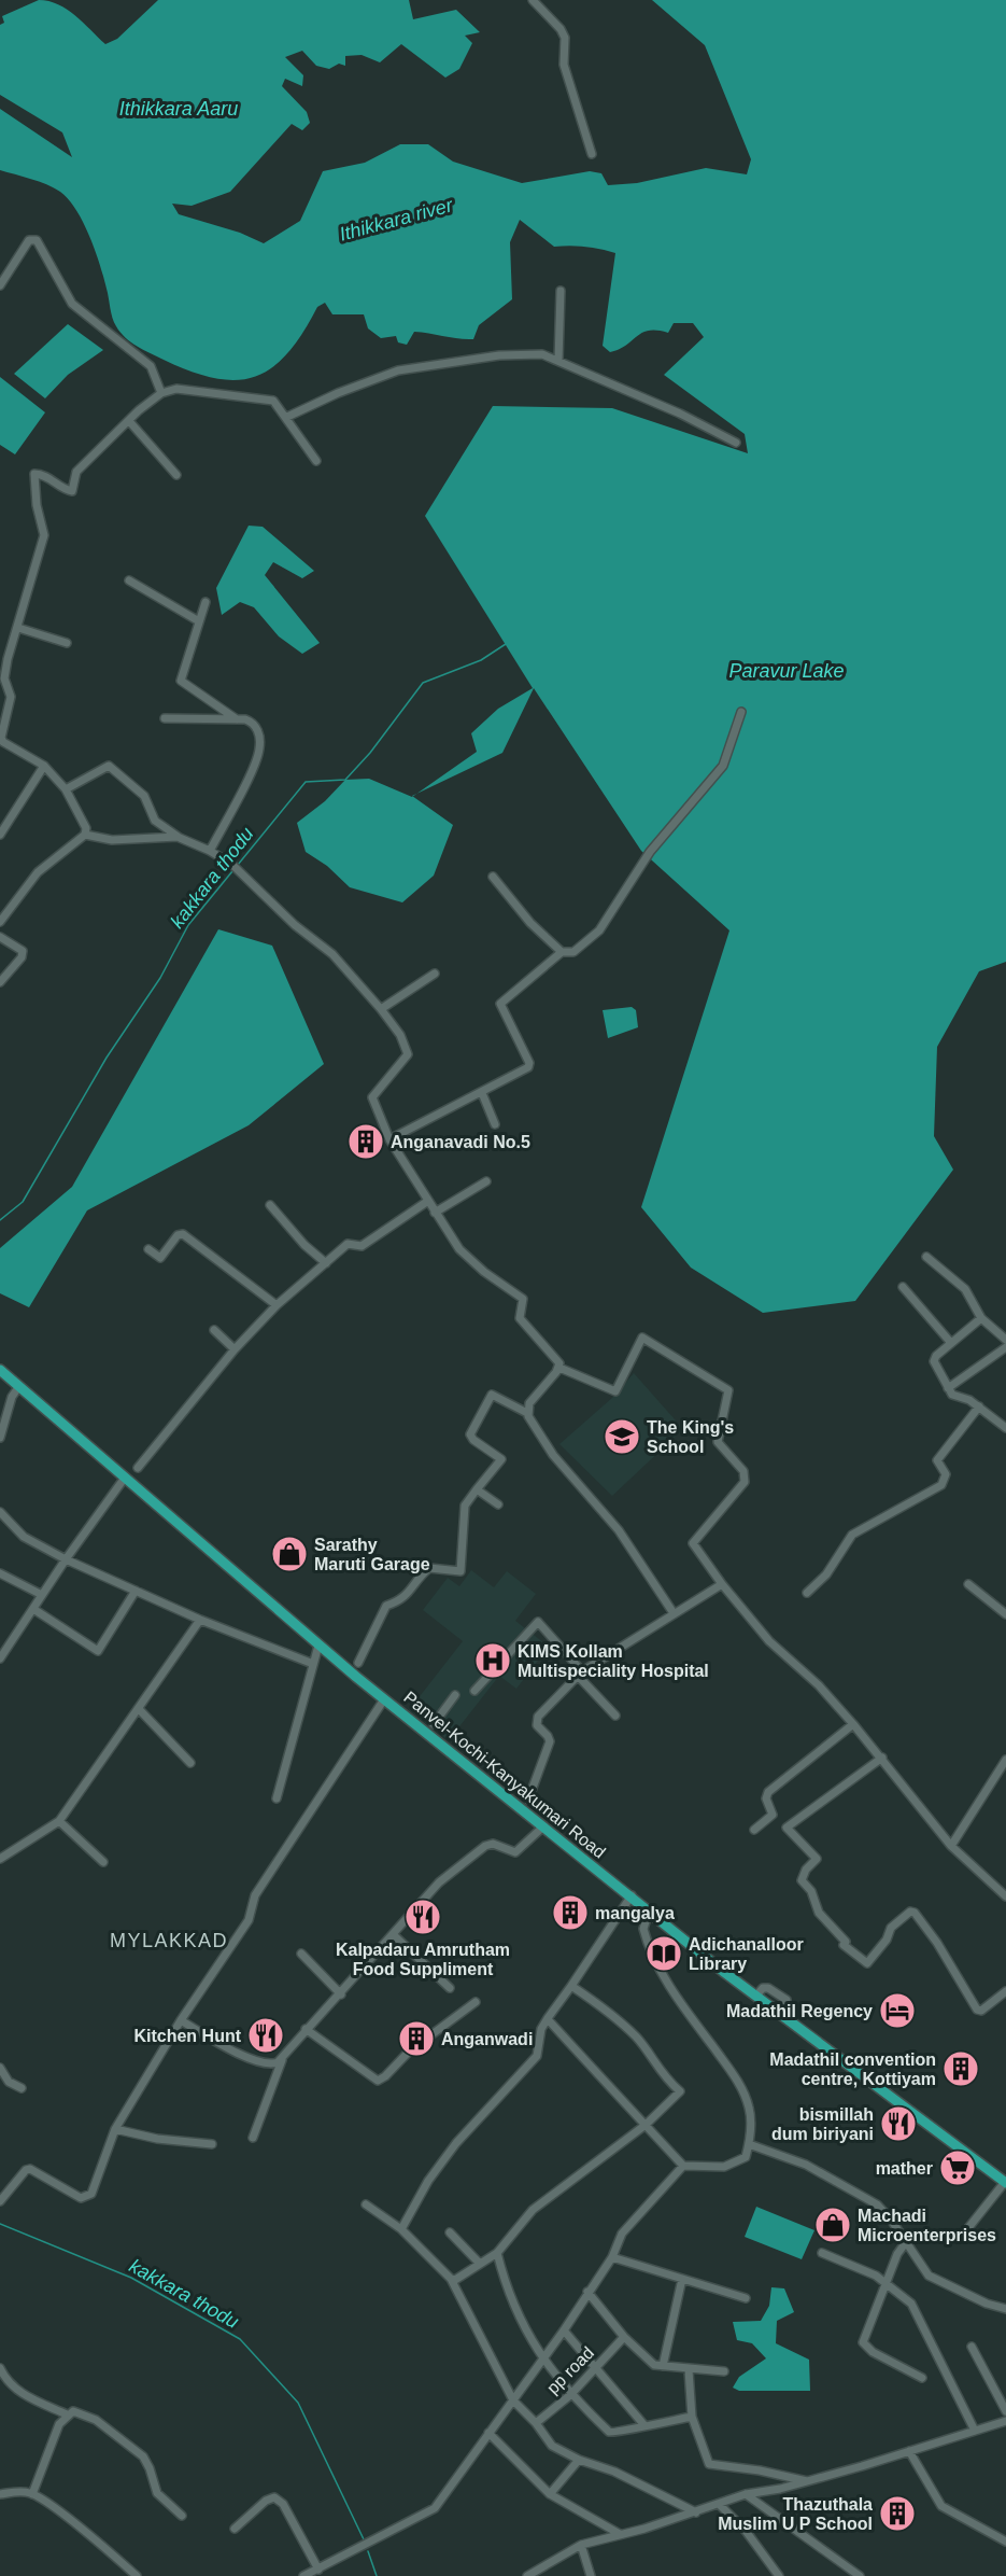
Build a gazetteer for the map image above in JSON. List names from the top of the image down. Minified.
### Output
{"streets":{"highway":["Panvel-Kochi-Kanyakumari Road"],"street":["pp road"]},"districts":["MYLAKKAD"],"water":["Ithikkara Aaru","Ithikkara river","Paravur Lake","kakkara thodu"],"places":{"building":["Anganavadi No.5","mangalya","Anganwadi","Madathil convention centre, Kottiyam","Thazuthala Muslim U P School"],"school or university":["The King's School"],"shop":["Sarathy Maruti Garage","Machadi Microenterprises"],"hospital":["KIMS Kollam Multispeciality Hospital"],"restaurant":["Kalpadaru Amrutham Food Suppliment","Kitchen Hunt","bismillah dum biriyani"],"library":["Adichanalloor Library"],"hotel":["Madathil Regency"],"supermarket":["mather"]}}
